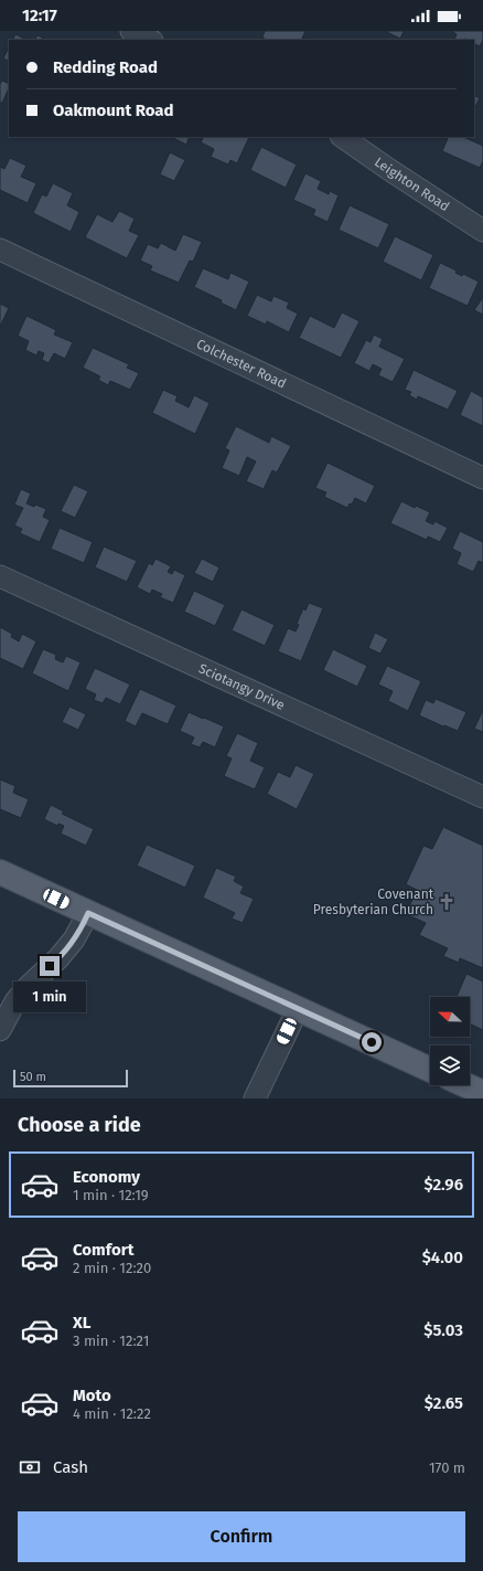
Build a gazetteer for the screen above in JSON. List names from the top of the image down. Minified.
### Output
{"streets":{"street":["Leighton Road","Colchester Road","Sciotangy Drive"]},"places":{"church":["Covenant Presbyterian Church"]},"scale_bar":"50 m","north":"left","page":{"status":"12:17","banner":["Redding Road","Oakmount Road"],"bubble":"1 min","scale":"50 m","heading":"Choose a ride","list":[{"name":"Economy","note":"1 min · 12:19","value":"$2.96"},{"name":"Comfort","note":"2 min · 12:20","value":"$4.00"},{"name":"XL","note":"3 min · 12:21","value":"$5.03"},{"name":"Moto","note":"4 min · 12:22","value":"$2.65"}],"pay":["Cash","170 m"],"buttons":"Confirm"}}
